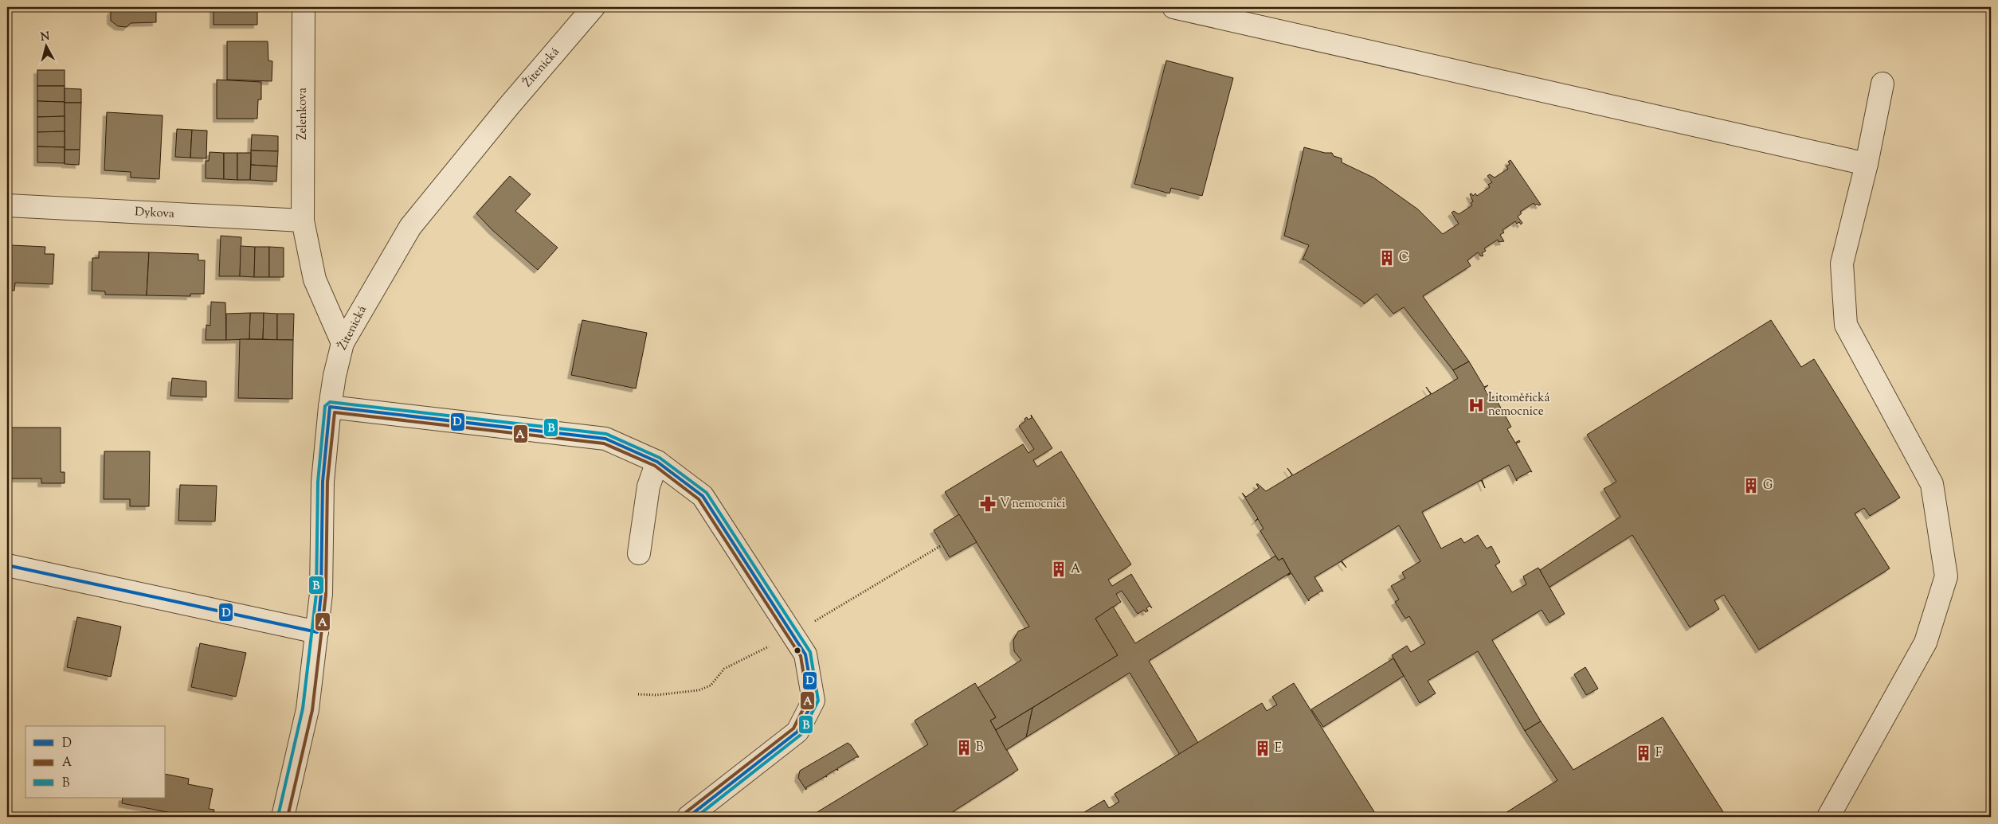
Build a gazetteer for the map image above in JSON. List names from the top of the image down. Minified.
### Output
{"streets":{"street":["Žitenická","Zelenkova","Dykova"]},"crossings":[["Žitenická","Zelenkova"],["Zelenkova","Dykova"]],"places":{"building":["C","G","A","B","E","F"],"hospital":["Litoměřická nemocnice"],"pharmacy":["V nemocnici"]},"lines":["transit line B","transit line D","transit line A"],"legend":["D","A","B"],"north":"top"}
